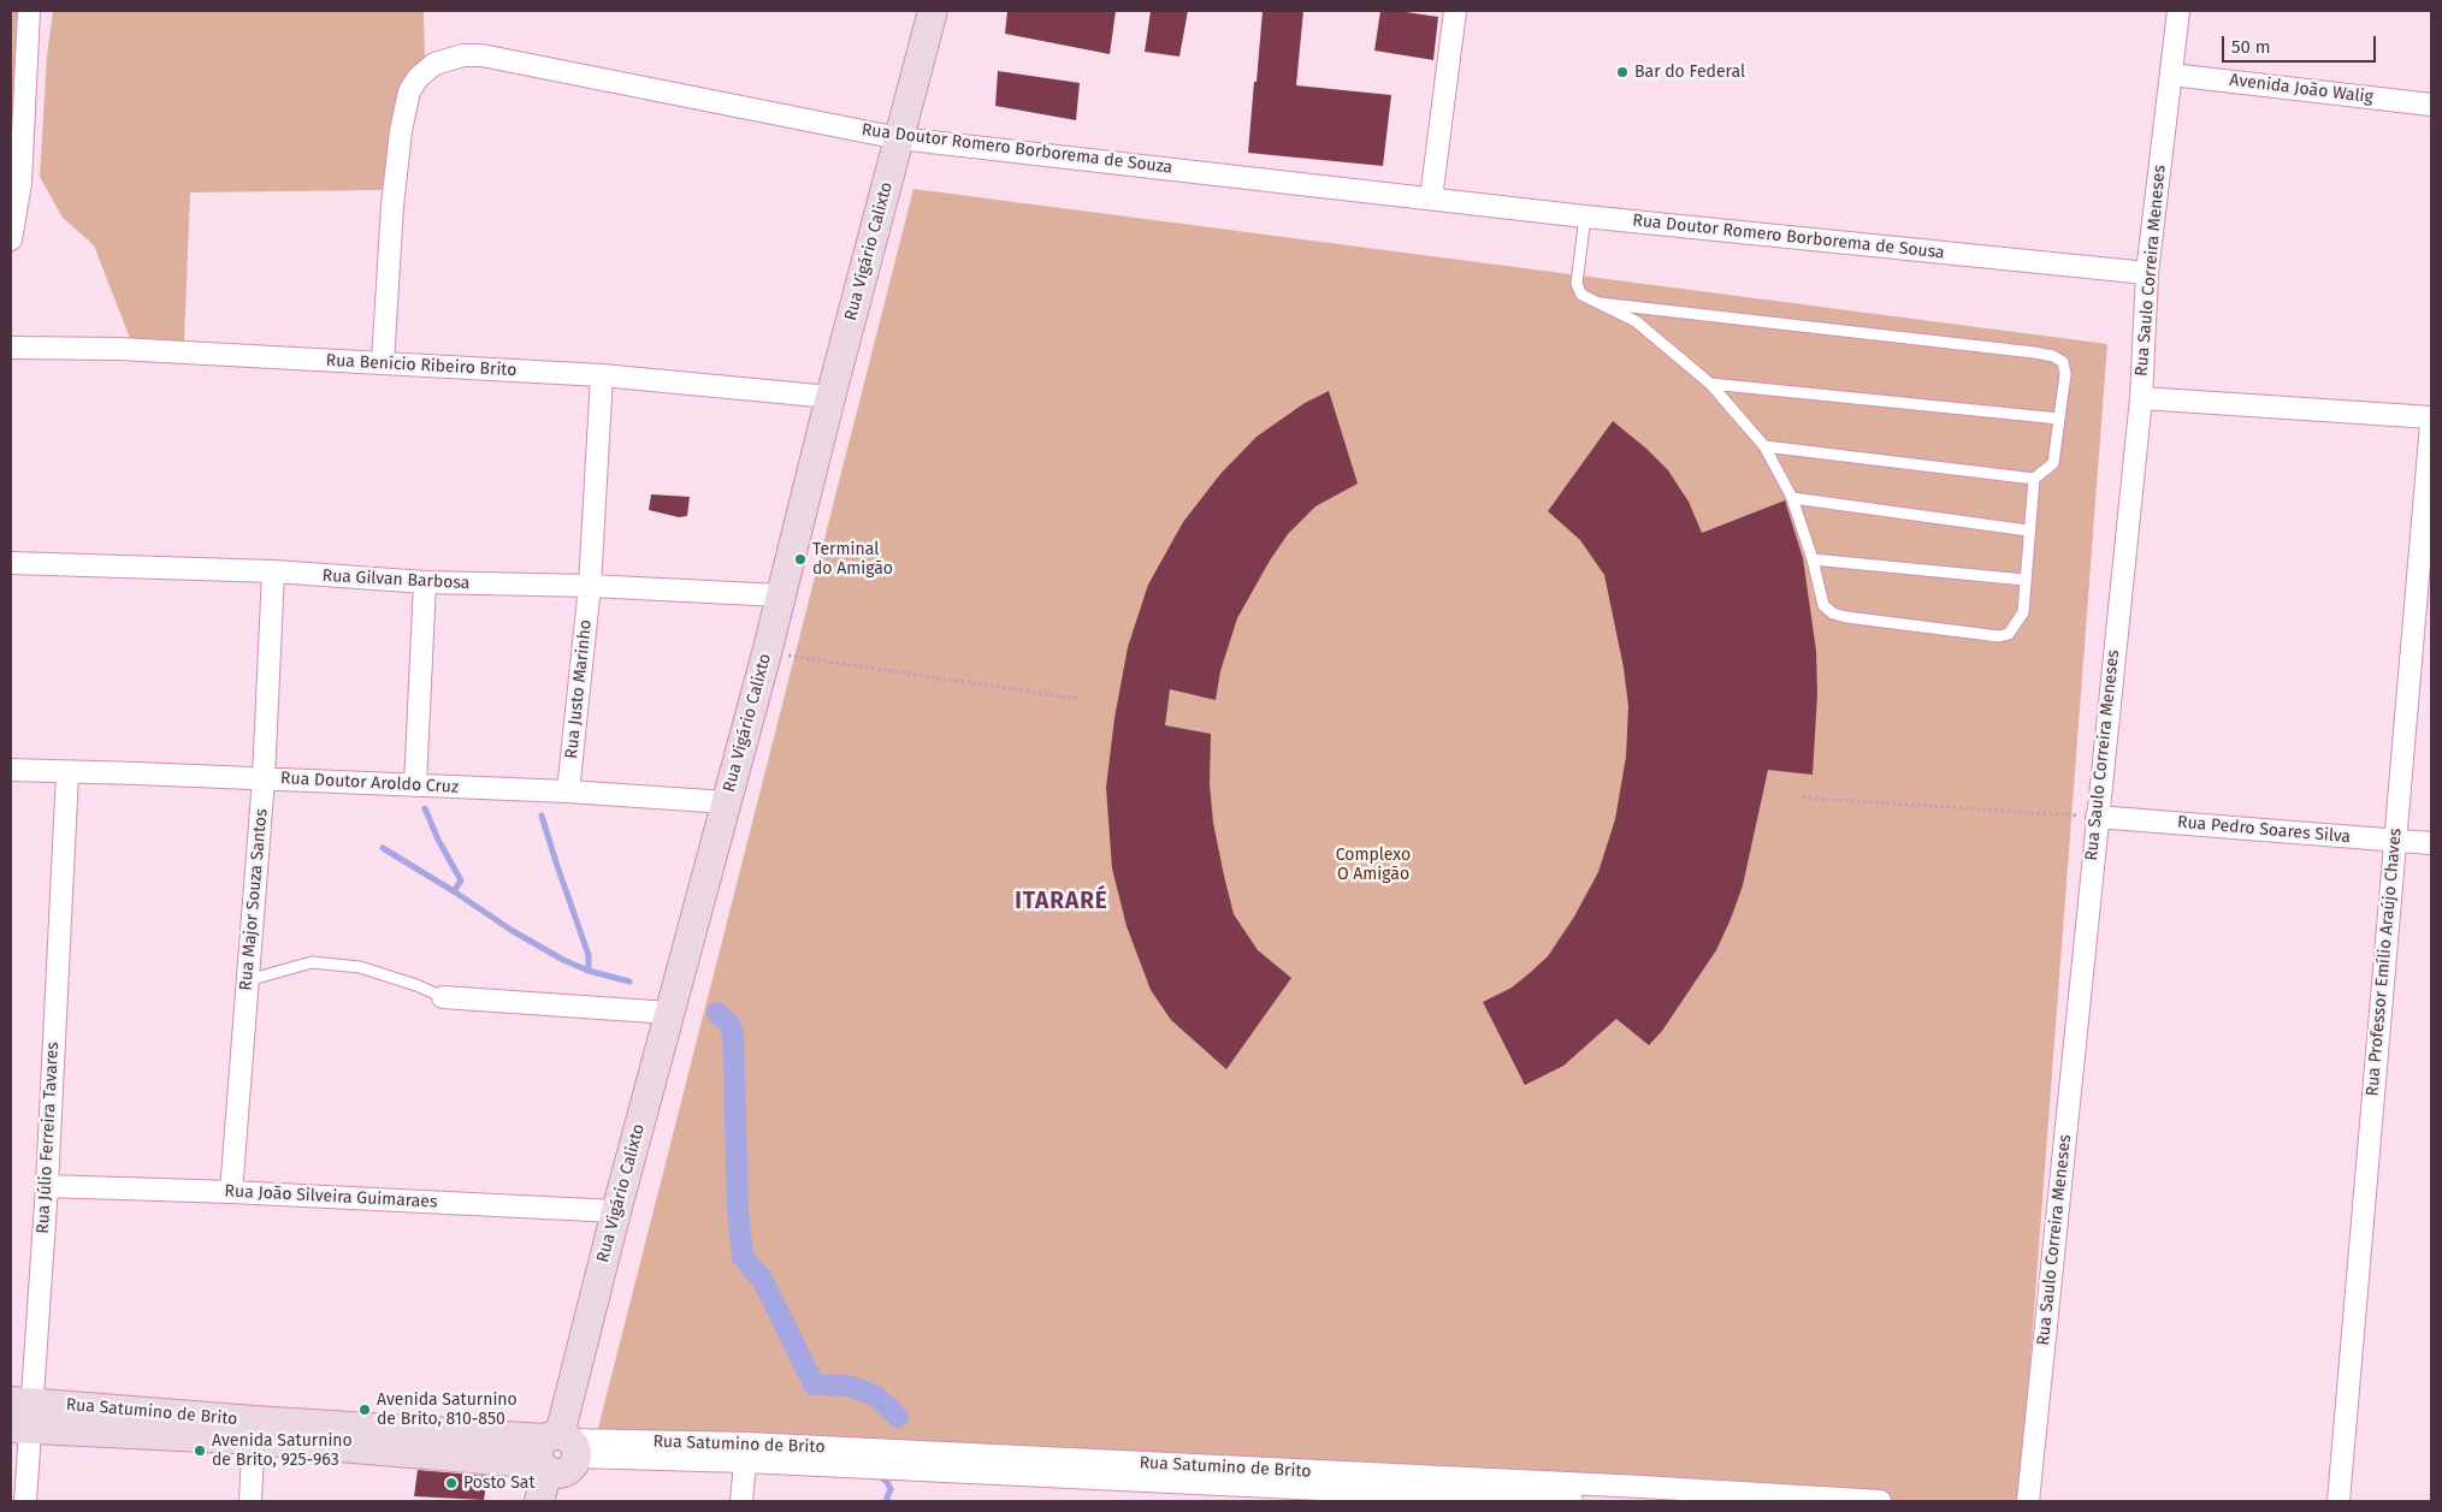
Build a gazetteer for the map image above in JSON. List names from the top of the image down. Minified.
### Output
{"streets":{"main road":["Rua Vigário Calixto","Rua Satumino de Brito"],"street":["Avenida João Walig","Rua Doutor Romero Borborema de Souza","Rua Doutor Romero Borborema de Sousa","Rua Saulo Correira Meneses","Rua Benício Ribeiro Brito","Rua Gilvan Barbosa","Rua Justo Marinho","Rua Doutor Aroldo Cruz","Rua Pedro Soares Silva","Rua Major Souza Santos","Rua Professor Emílio Araújo Chaves","Rua Júlio Ferreira Tavares","Rua João Silveira Guimaraes"]},"crossings":[["Avenida João Walig","Rua Saulo Correira Meneses"],["Rua Doutor Romero Borborema de Souza","Rua Doutor Romero Borborema de Sousa"],["Rua Doutor Romero Borborema de Souza","Rua Vigário Calixto"],["Rua Doutor Romero Borborema de Souza","Rua Benício Ribeiro Brito"],["Rua Doutor Romero Borborema de Sousa","Rua Saulo Correira Meneses"],["Rua Vigário Calixto","Rua Benício Ribeiro Brito"],["Rua Vigário Calixto","Rua Gilvan Barbosa"],["Rua Vigário Calixto","Rua Doutor Aroldo Cruz"],["Rua Vigário Calixto","Rua João Silveira Guimaraes"],["Rua Vigário Calixto","Rua Satumino de Brito"],["Rua Saulo Correira Meneses","Rua Pedro Soares Silva"],["Rua Benício Ribeiro Brito","Rua Justo Marinho"],["Rua Gilvan Barbosa","Rua Justo Marinho"],["Rua Gilvan Barbosa","Rua Major Souza Santos"],["Rua Justo Marinho","Rua Doutor Aroldo Cruz"],["Rua Doutor Aroldo Cruz","Rua Major Souza Santos"],["Rua Doutor Aroldo Cruz","Rua Júlio Ferreira Tavares"],["Rua Pedro Soares Silva","Rua Professor Emílio Araújo Chaves"],["Rua Major Souza Santos","Rua João Silveira Guimaraes"],["Rua Júlio Ferreira Tavares","Rua João Silveira Guimaraes"],["Rua Júlio Ferreira Tavares","Rua Satumino de Brito"]],"districts":["ITARARÉ"],"parks":["Complexo O Amigão"],"places":["Bar do Federal","Terminal do Amigão","Avenida Saturnino de Brito, 810-850","Avenida Saturnino de Brito, 925-963","Posto Sat"],"scale_bar":"50 m"}
